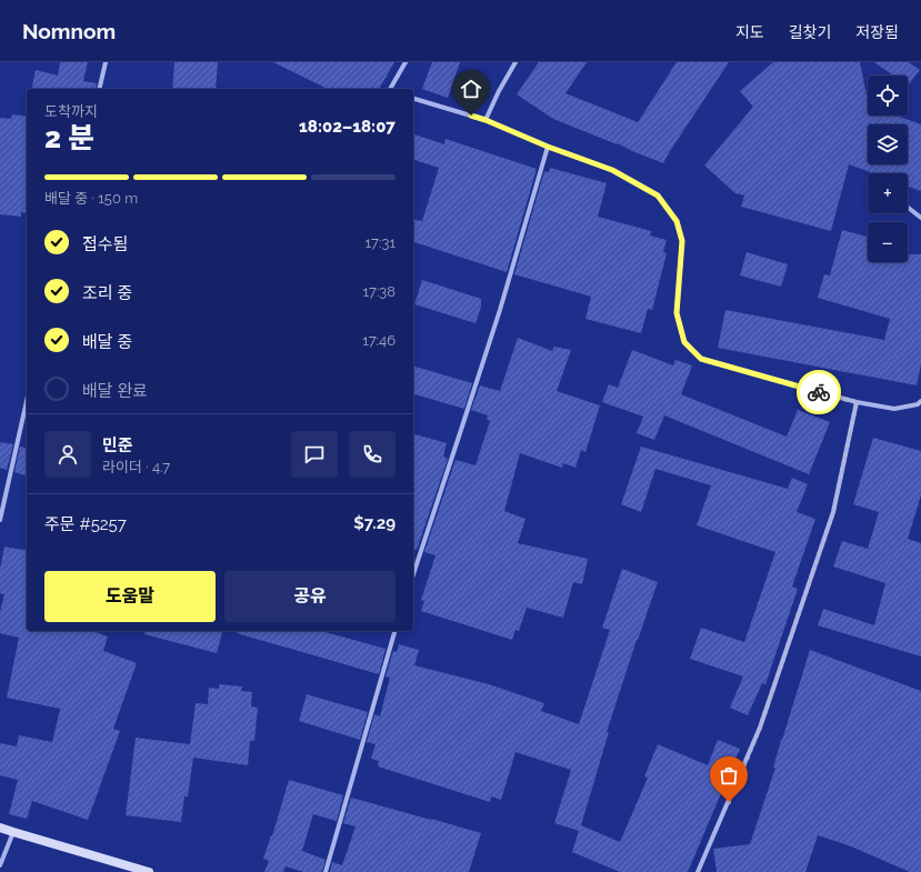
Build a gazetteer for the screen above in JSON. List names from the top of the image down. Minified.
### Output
{"page":{"header":"Nomnom","nav":["지도","길찾기","저장됨"],"map_buttons":["+","−"],"heading":["2 분","도착까지","18:02–18:07"],"panel":["민준","라이더 · 4.7","주문 #5257","$7.29"],"bar":"배달 중 · 150 m","list":[["접수됨","17:31"],["조리 중","17:38"],["배달 중","17:46"],"배달 완료"],"buttons":["도움말","공유"]}}
